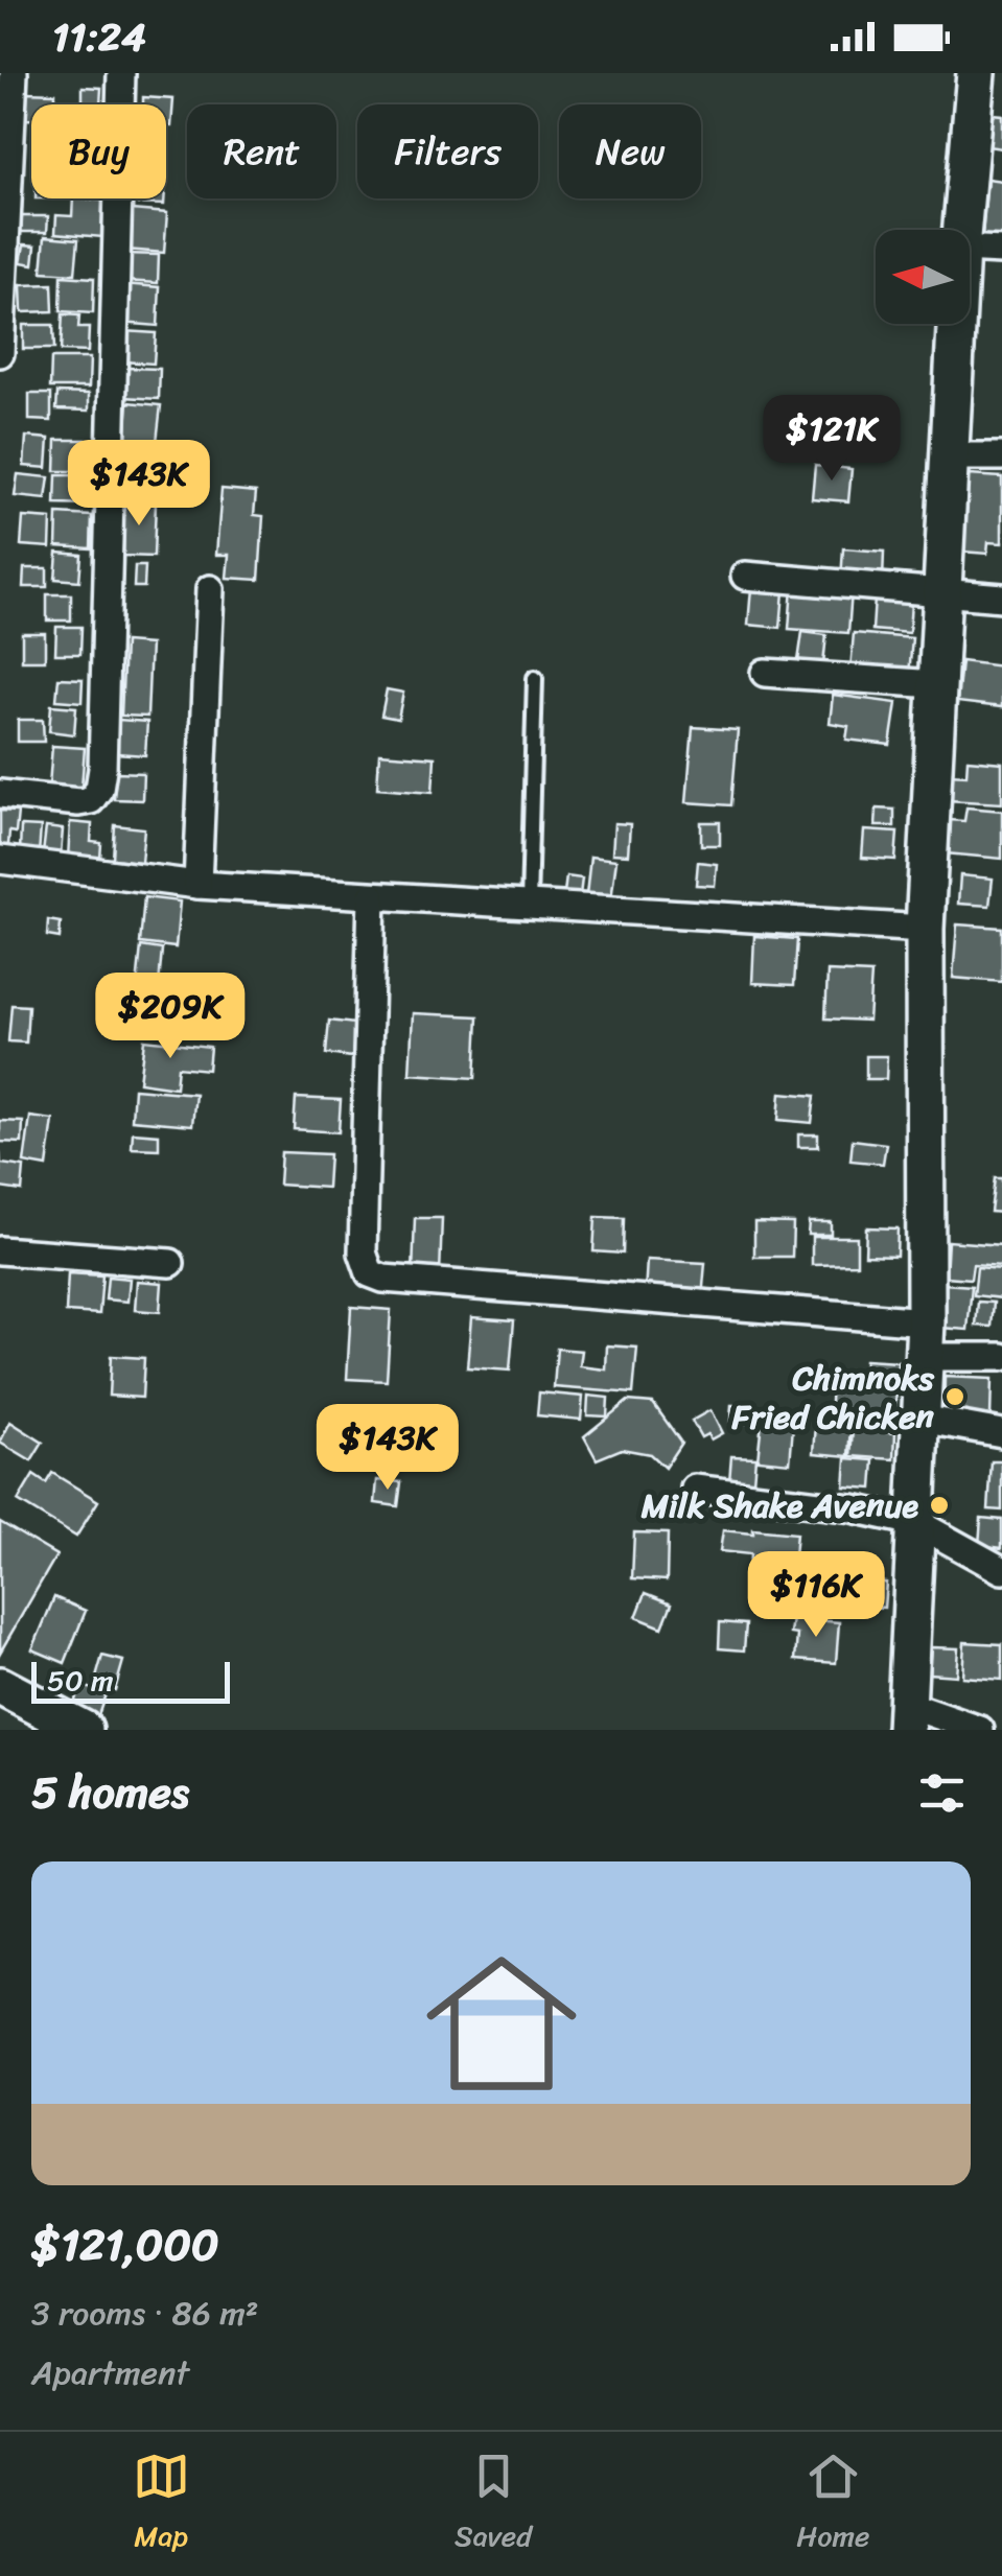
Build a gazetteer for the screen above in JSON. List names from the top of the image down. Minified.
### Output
{"places":["Chimnoks Fried Chicken","Milk Shake Avenue"],"scale_bar":"50 m","north":"left","page":{"status":"11:24","chip":["Buy","Rent","Filters","New"],"price":["$121K","$143K","$209K","$143K","$116K"],"scale":"50 m","heading":"5 homes","list":[{"name":"$121,000","note":"3 rooms · 86 m² · Apartment"}],"tabs":["Map","Saved","Home"]}}
